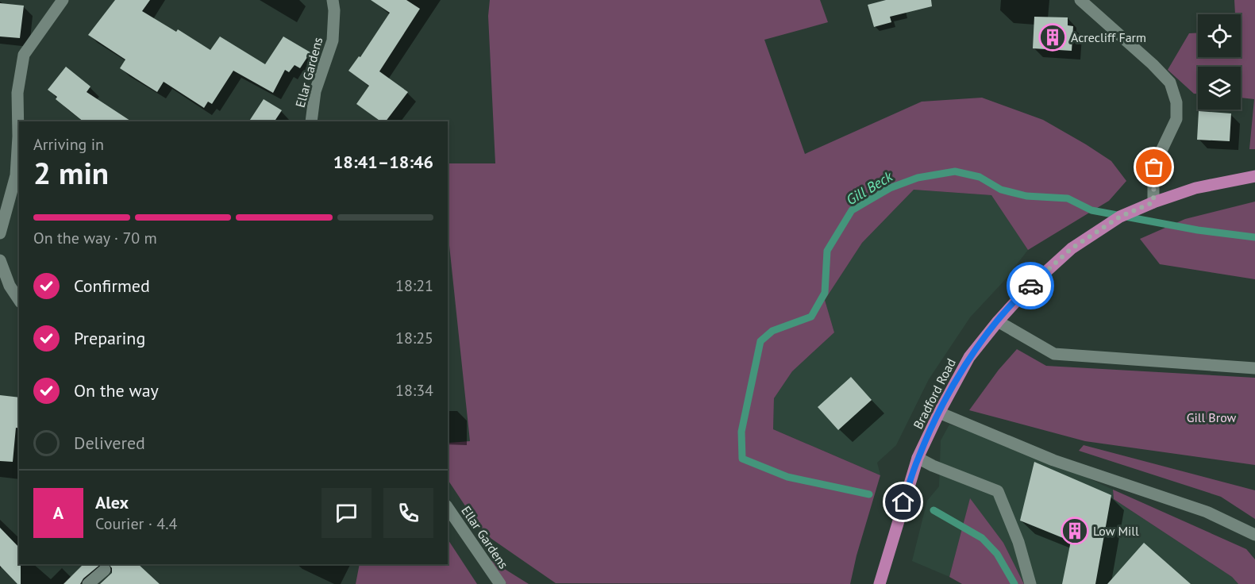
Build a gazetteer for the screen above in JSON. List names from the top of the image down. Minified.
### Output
{"streets":{"main road":["Bradford Road"],"street":["Ellar Gardens"]},"water":["Gill Beck"],"parks":["Gill Brow"],"places":{"building":["Acrecliff Farm","Low Mill"]},"page":{"heading":["2 min","Arriving in","18:41–18:46"],"panel":["Alex","Courier · 4.4"],"bar":"On the way · 70 m","list":[["Confirmed","18:21"],["Preparing","18:25"],["On the way","18:34"],"Delivered"],"round":"A"}}
